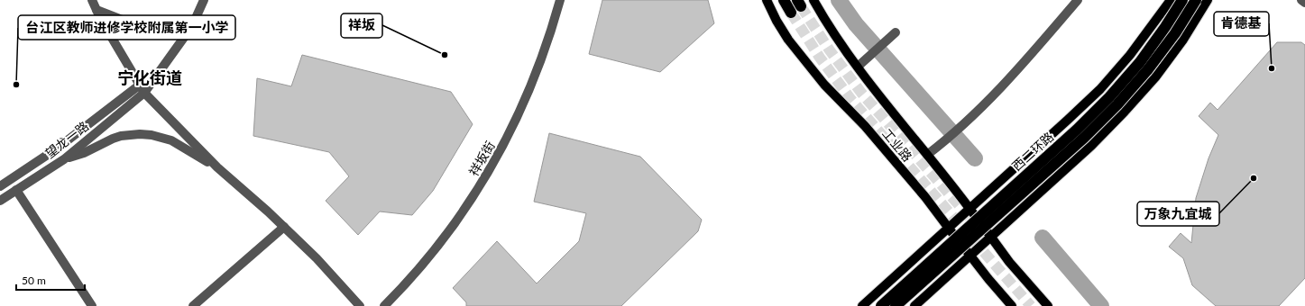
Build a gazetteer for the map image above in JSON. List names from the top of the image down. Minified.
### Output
{"streets":{"highway":["西二环路"],"main road":["工业路"],"street":["望龙一路","祥坂街"]},"districts":["宁化街道"],"places":["祥坂","肯德基","台江区教师进修学校附属第一小学","万象九宜城"],"scale_bar":"50 m"}
